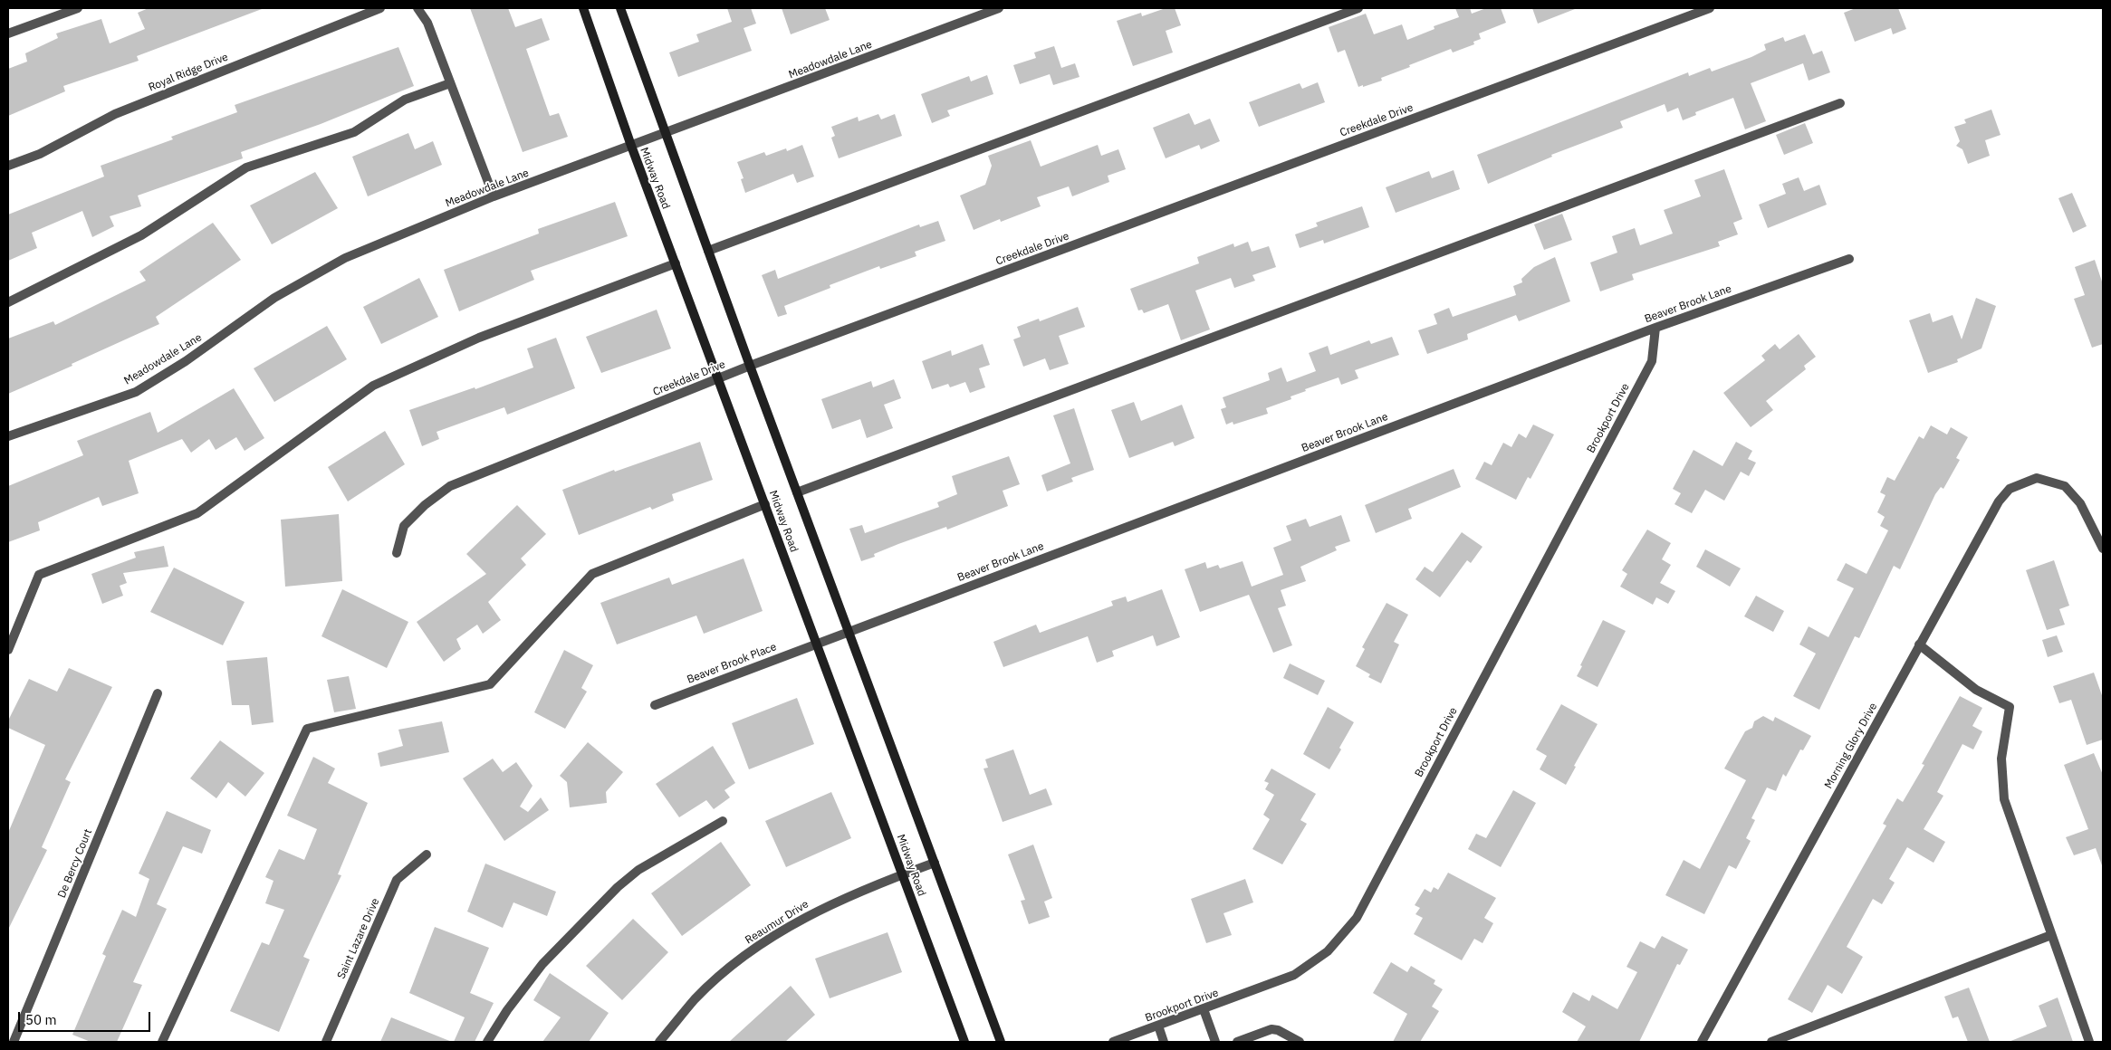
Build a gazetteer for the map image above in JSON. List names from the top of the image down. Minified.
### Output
{"streets":{"main road":["Midway Road"],"street":["Meadowdale Lane","Royal Ridge Drive","Creekdale Drive","Beaver Brook Lane","Brookport Drive","Beaver Brook Place","Morning Glory Drive","De Bercy Court","Reaumur Drive","Saint Lazare Drive"]},"crossings":[["Meadowdale Lane","Midway Road"],["Creekdale Drive","Midway Road"],["Midway Road","Beaver Brook Lane"],["Midway Road","Beaver Brook Place"],["Midway Road","Reaumur Drive"],["Beaver Brook Lane","Brookport Drive"],["Beaver Brook Lane","Beaver Brook Place"]],"scale_bar":"50 m"}
